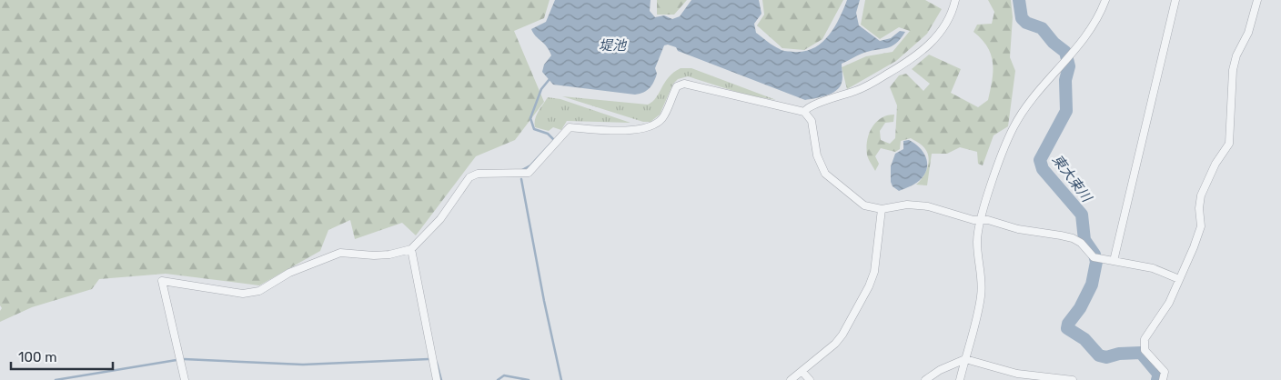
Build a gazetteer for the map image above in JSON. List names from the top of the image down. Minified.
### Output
{"water":["堤池","東大束川"],"scale_bar":"100 m"}
